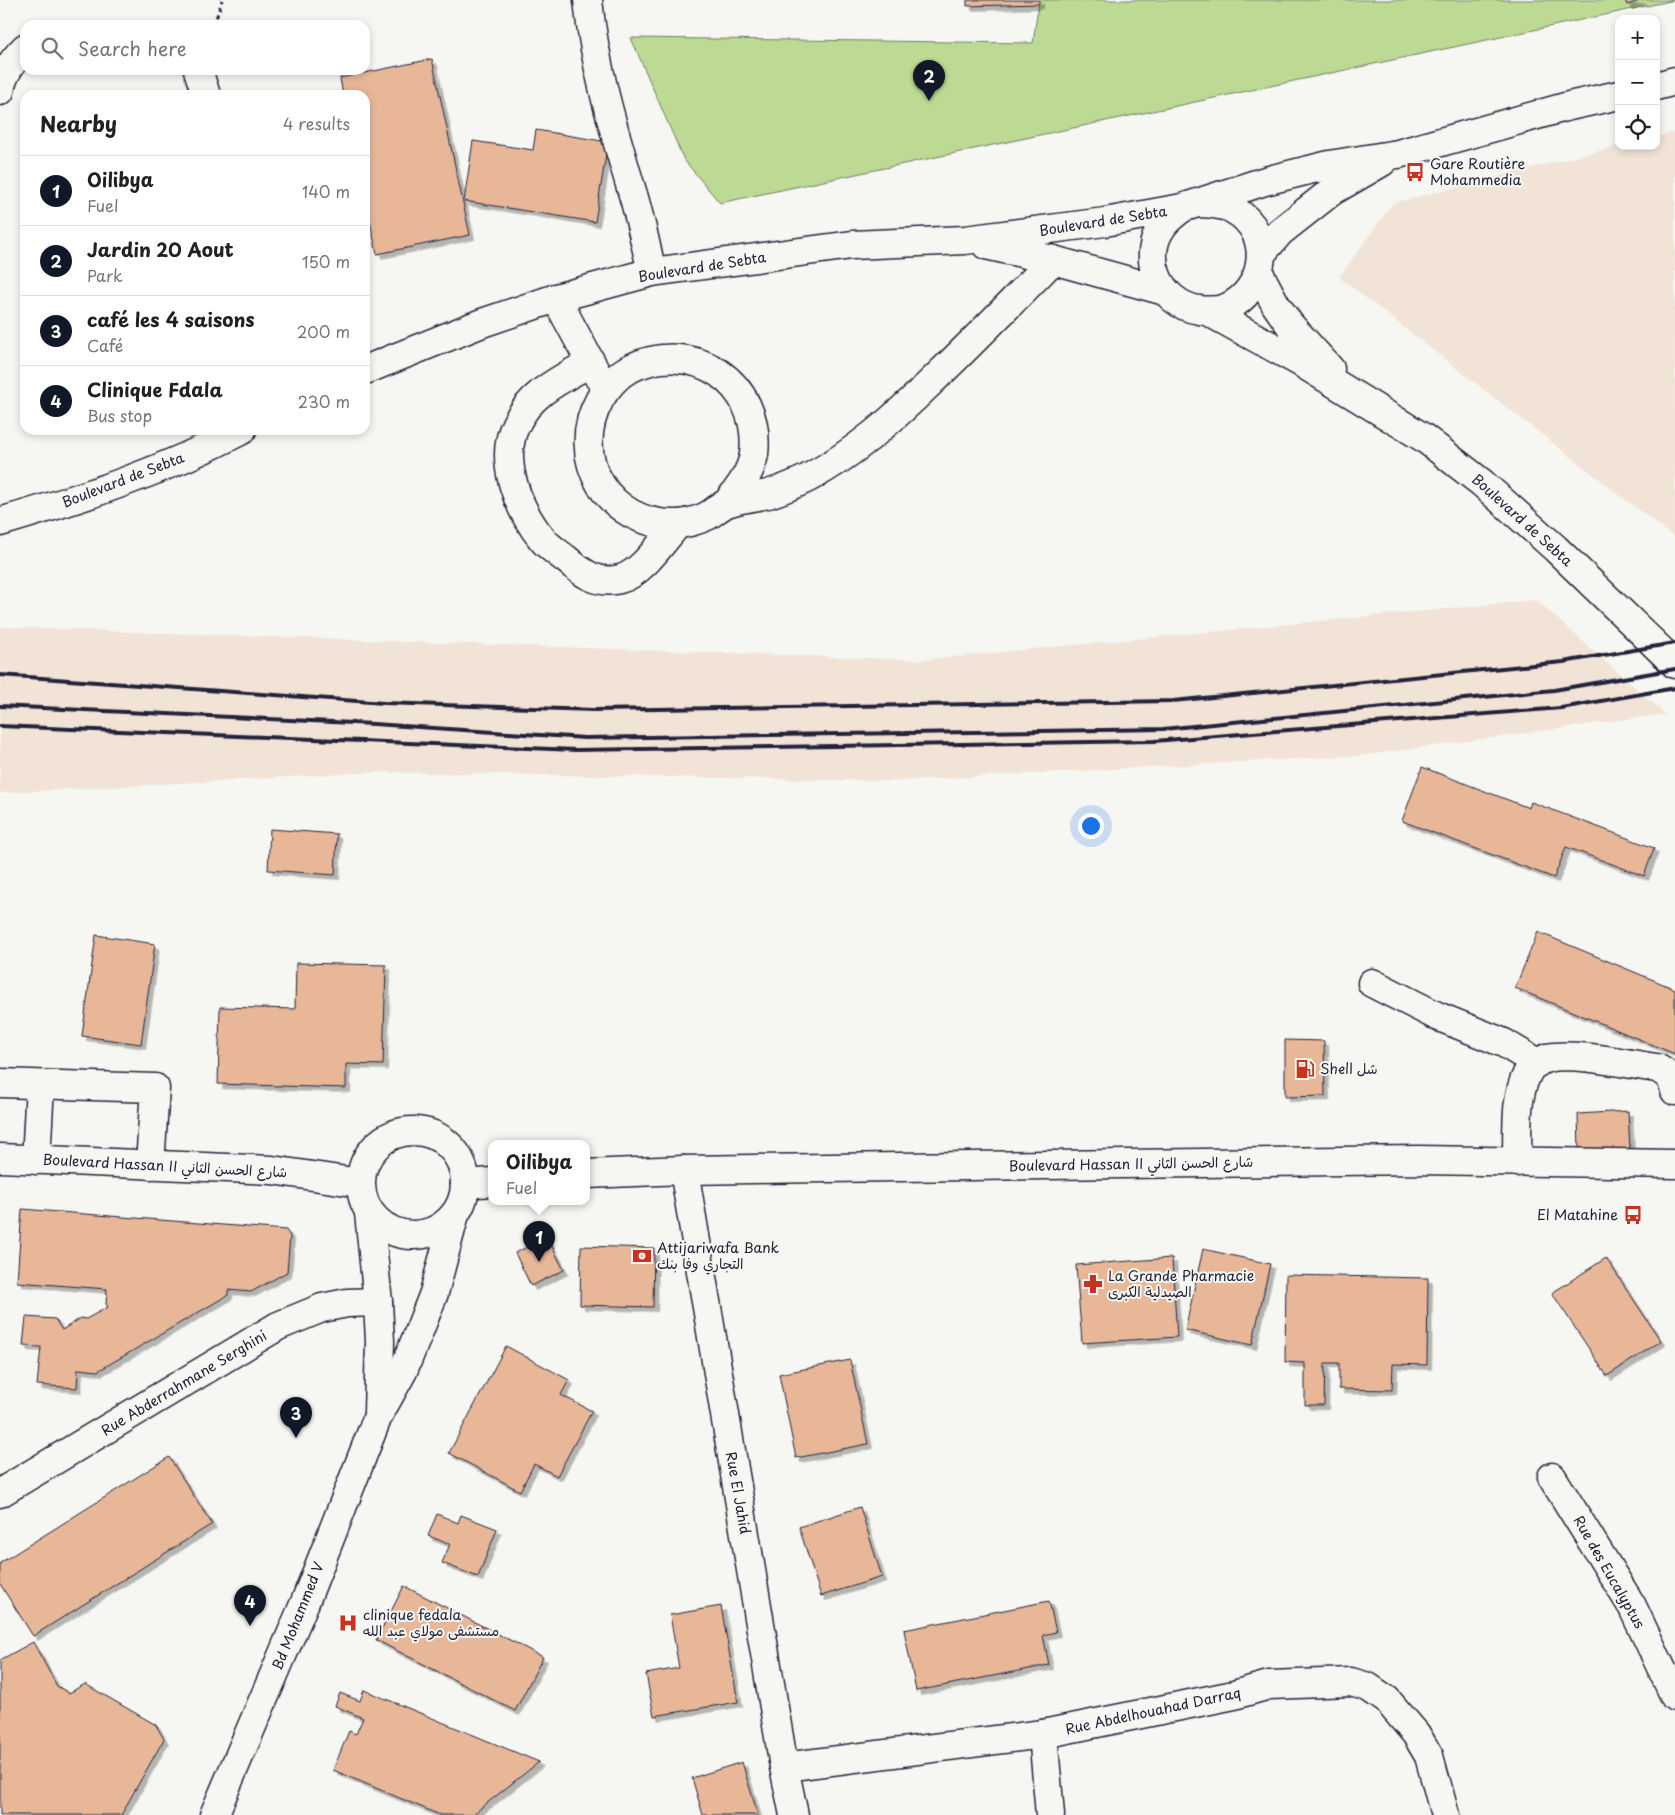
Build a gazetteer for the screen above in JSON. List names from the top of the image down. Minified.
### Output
{"streets":{"street":["Boulevard de Sebta","Boulevard Hassan II شارع الحسن الثاني","Rue Abderrahmane Serghini","Rue El Jahid","Rue des Eucalyptus","Bd Mohammed V","Rue Abdelhouahad Darraq"]},"crossings":[["Boulevard Hassan II شارع الحسن الثاني","Rue El Jahid"],["Boulevard Hassan II شارع الحسن الثاني","Bd Mohammed V"],["Rue Abderrahmane Serghini","Bd Mohammed V"],["Rue El Jahid","Rue Abdelhouahad Darraq"]],"places":{"bus stop":["Gare Routière Mohammedia","El Matahine"],"fuel station":["Shell شل"],"bank":["Attijariwafa Bank التجاري وفا بنك"],"pharmacy":["La Grande Pharmacie الصيدلية الكبرى"],"hospital":["clinique fedala مستشفى مولاي عبد الله"]},"page":{"map_buttons":["+","−"],"search":"Search here","pins":["2","1","3","4"],"heading":["Nearby","4 results"],"list":[{"mark":"1","name":"Oilibya","note":"Fuel","value":"140 m"},{"mark":"2","name":"Jardin 20 Aout","note":"Park","value":"150 m"},{"mark":"3","name":"café les 4 saisons","note":"Café","value":"200 m"},{"mark":"4","name":"Clinique Fdala","note":"Bus stop","value":"230 m"}],"popup":["Oilibya","Fuel"]}}
